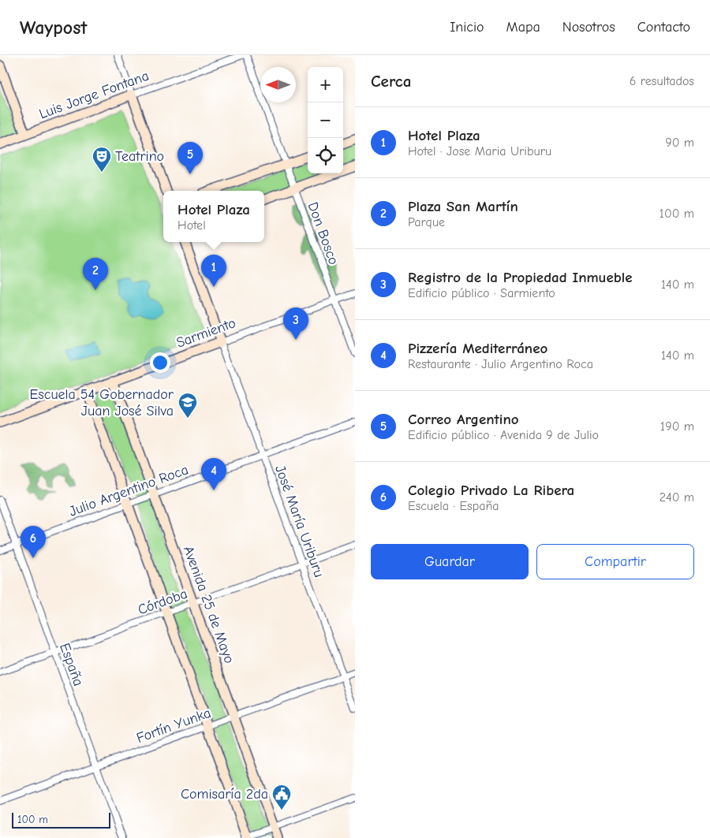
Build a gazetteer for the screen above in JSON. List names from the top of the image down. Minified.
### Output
{"streets":{"main road":["Luis Jorge Fontana","Sarmiento","Avenida 25 de Mayo"],"street":["Don Bosco","Julio Argentino Roca","José María Uriburu","Córdoba","España","Fortín Yunka"]},"crossings":[["Don Bosco","Sarmiento"],["Sarmiento","José María Uriburu"],["Sarmiento","Avenida 25 de Mayo"],["Julio Argentino Roca","José María Uriburu"],["Julio Argentino Roca","Avenida 25 de Mayo"],["Julio Argentino Roca","España"],["José María Uriburu","Córdoba"],["José María Uriburu","Fortín Yunka"],["Córdoba","Avenida 25 de Mayo"],["Córdoba","España"],["Avenida 25 de Mayo","Fortín Yunka"],["España","Fortín Yunka"]],"places":{"theatre":["Teatrino"],"school or university":["Escuela 54 Gobernador Juan José Silva"],"public building":["Comisaría 2da"]},"scale_bar":"100 m","north":"left","page":{"header":"Waypost","nav":["Inicio","Mapa","Nosotros","Contacto"],"heading":["Cerca","6 resultados"],"map_buttons":["+","−"],"list":[{"mark":"1","name":"Hotel Plaza","note":"Hotel · Jose Maria Uriburu","value":"90 m"},{"mark":"2","name":"Plaza San Martín","note":"Parque","value":"100 m"},{"mark":"3","name":"Registro de la Propiedad Inmueble","note":"Edificio público · Sarmiento","value":"140 m"},{"mark":"4","name":"Pizzería Mediterráneo","note":"Restaurante · Julio Argentino Roca","value":"140 m"},{"mark":"5","name":"Correo Argentino","note":"Edificio público · Avenida 9 de Julio","value":"190 m"},{"mark":"6","name":"Colegio Privado La Ribera","note":"Escuela · España","value":"240 m"}],"pins":["5","1","2","3","4","6"],"popup":["Hotel Plaza","Hotel"],"buttons":["Guardar","Compartir"],"scale":"100 m"}}
